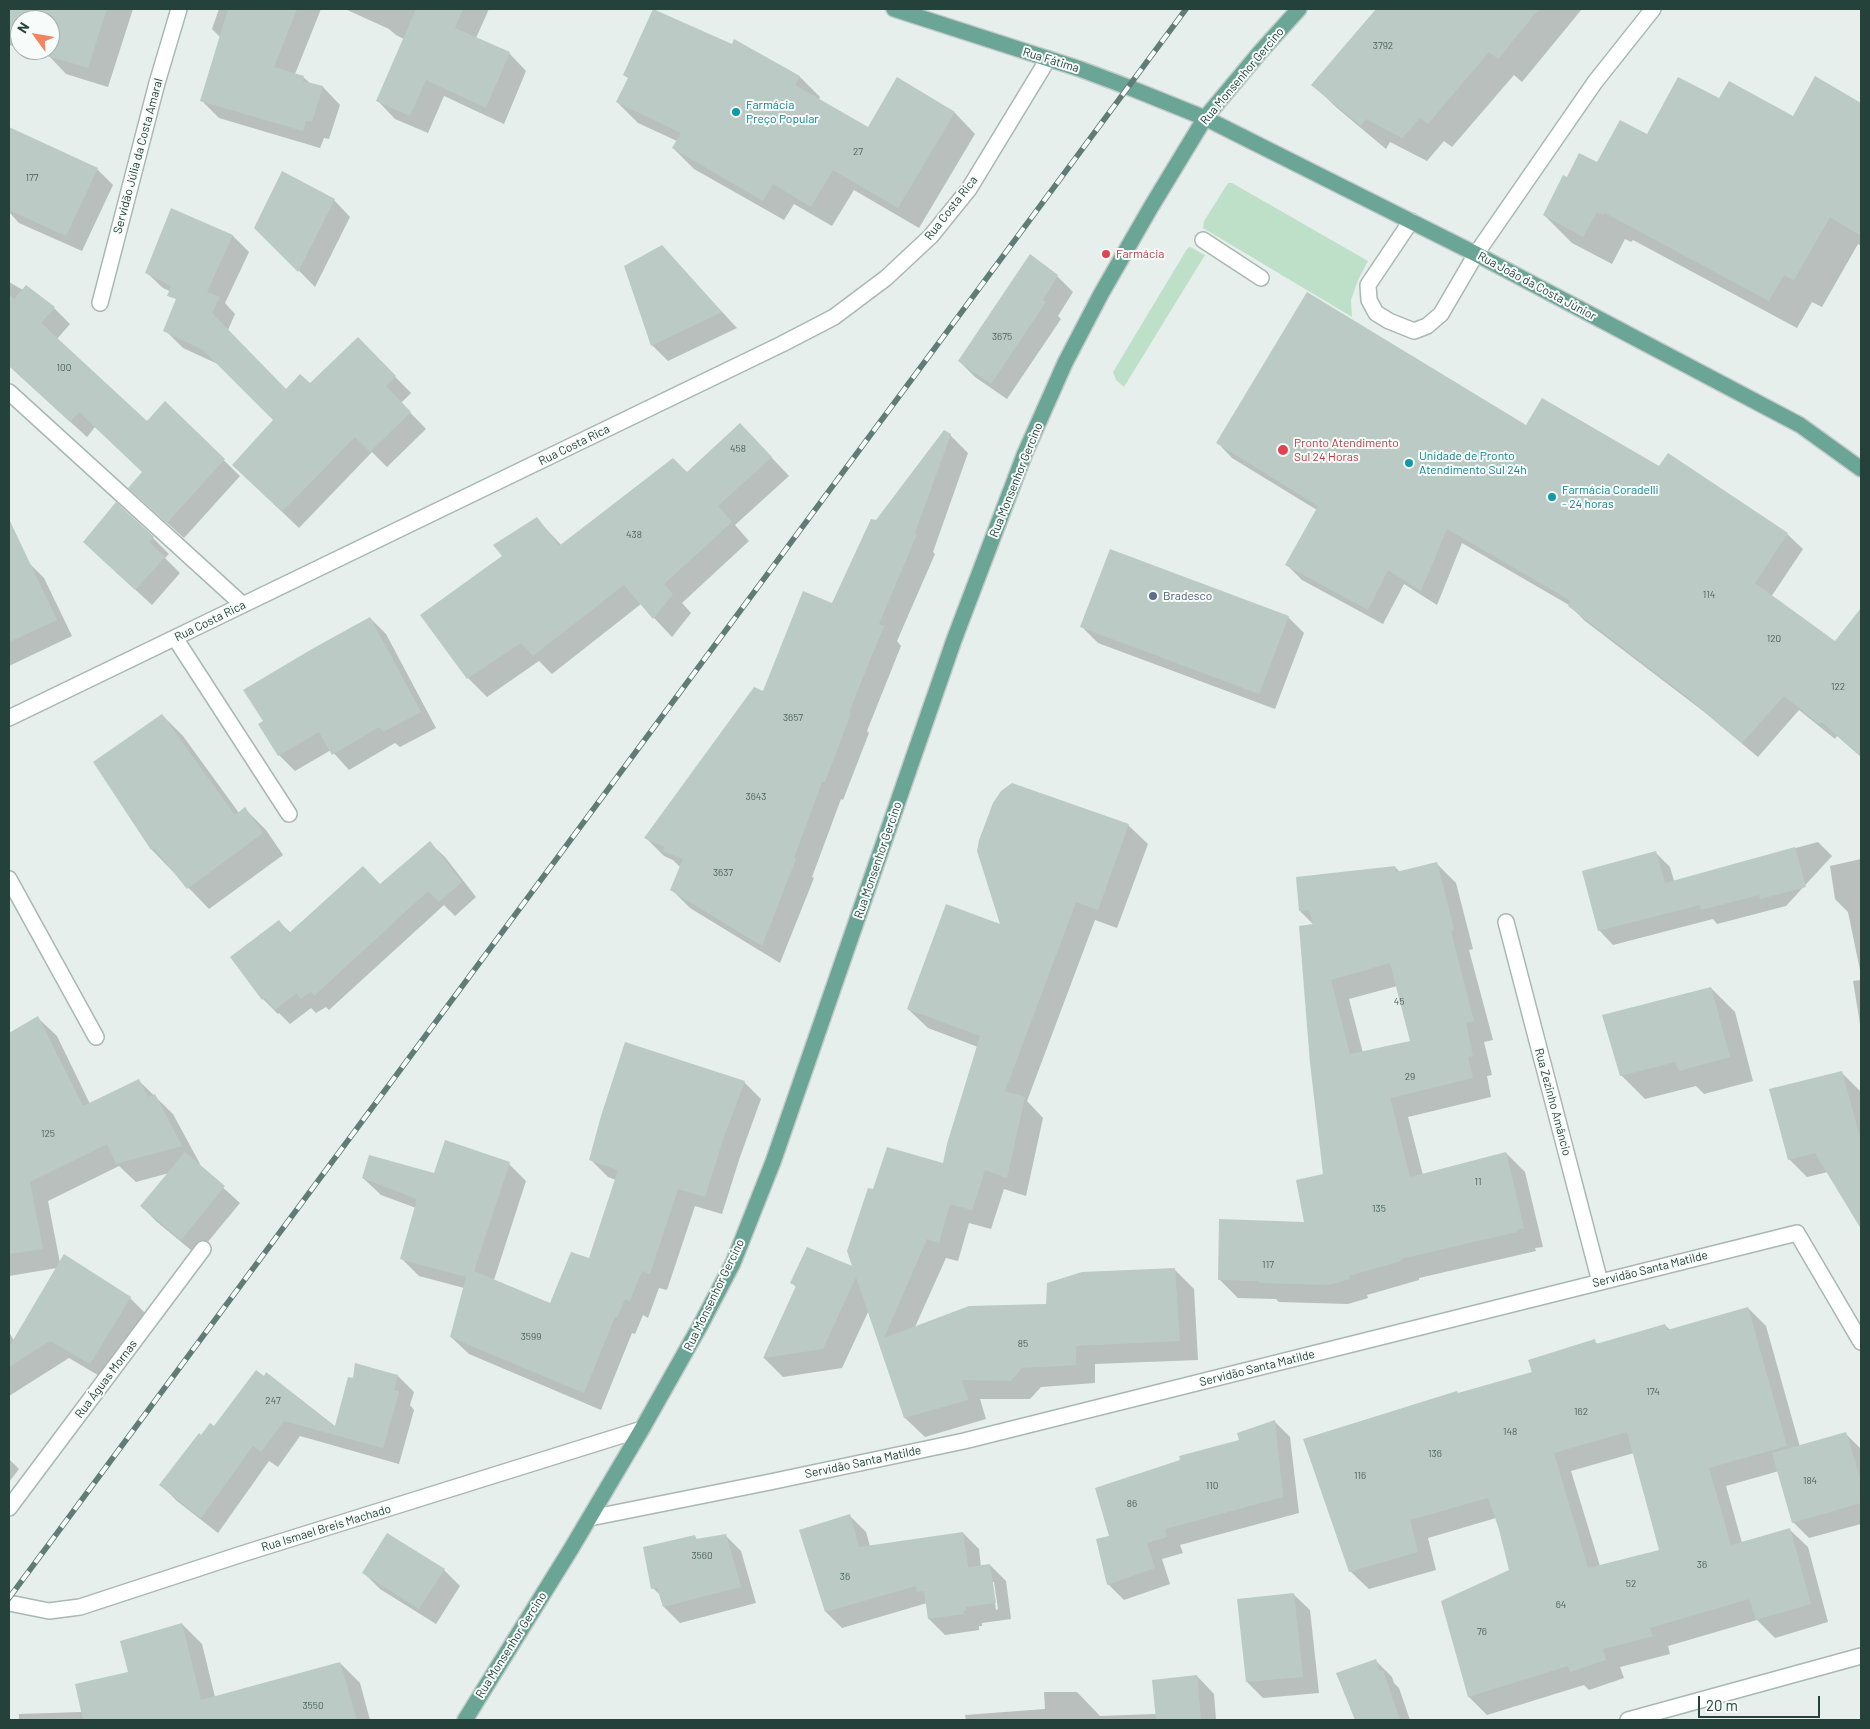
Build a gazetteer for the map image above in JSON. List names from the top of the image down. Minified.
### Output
{"streets":{"main road":["Rua Fátima","Rua Monsenhor Gercino","Rua João da Costa Júnior"],"street":["Servidão Júlia da Costa Amaral","Rua Costa Rica","Rua Zezinho Amâncio","Servidão Santa Matilde","Rua Águas Mornas","Rua Ismael Breis Machado"]},"crossings":[["Rua Fátima","Rua Monsenhor Gercino"],["Rua Fátima","Rua Costa Rica"],["Rua Fátima","Rua João da Costa Júnior"],["Rua Monsenhor Gercino","Rua João da Costa Júnior"],["Rua Monsenhor Gercino","Servidão Santa Matilde"],["Rua Monsenhor Gercino","Rua Ismael Breis Machado"],["Rua Zezinho Amâncio","Servidão Santa Matilde"]],"places":["Farmácia Preço Popular","Farmácia","Pronto Atendimento Sul 24 Horas","Unidade de Pronto Atendimento Sul 24h","Farmácia Coradelli - 24 horas","Bradesco"],"house_numbers":["3792","27","177","3675","100","458","438","114","120","122","3657","3643","3637","45","29","125","11","135","117","3599","85","174","247","162","148","136","116","184","110","86","3560","36","36","52","64","76","3550"],"scale_bar":"20 m","north":"top left"}
